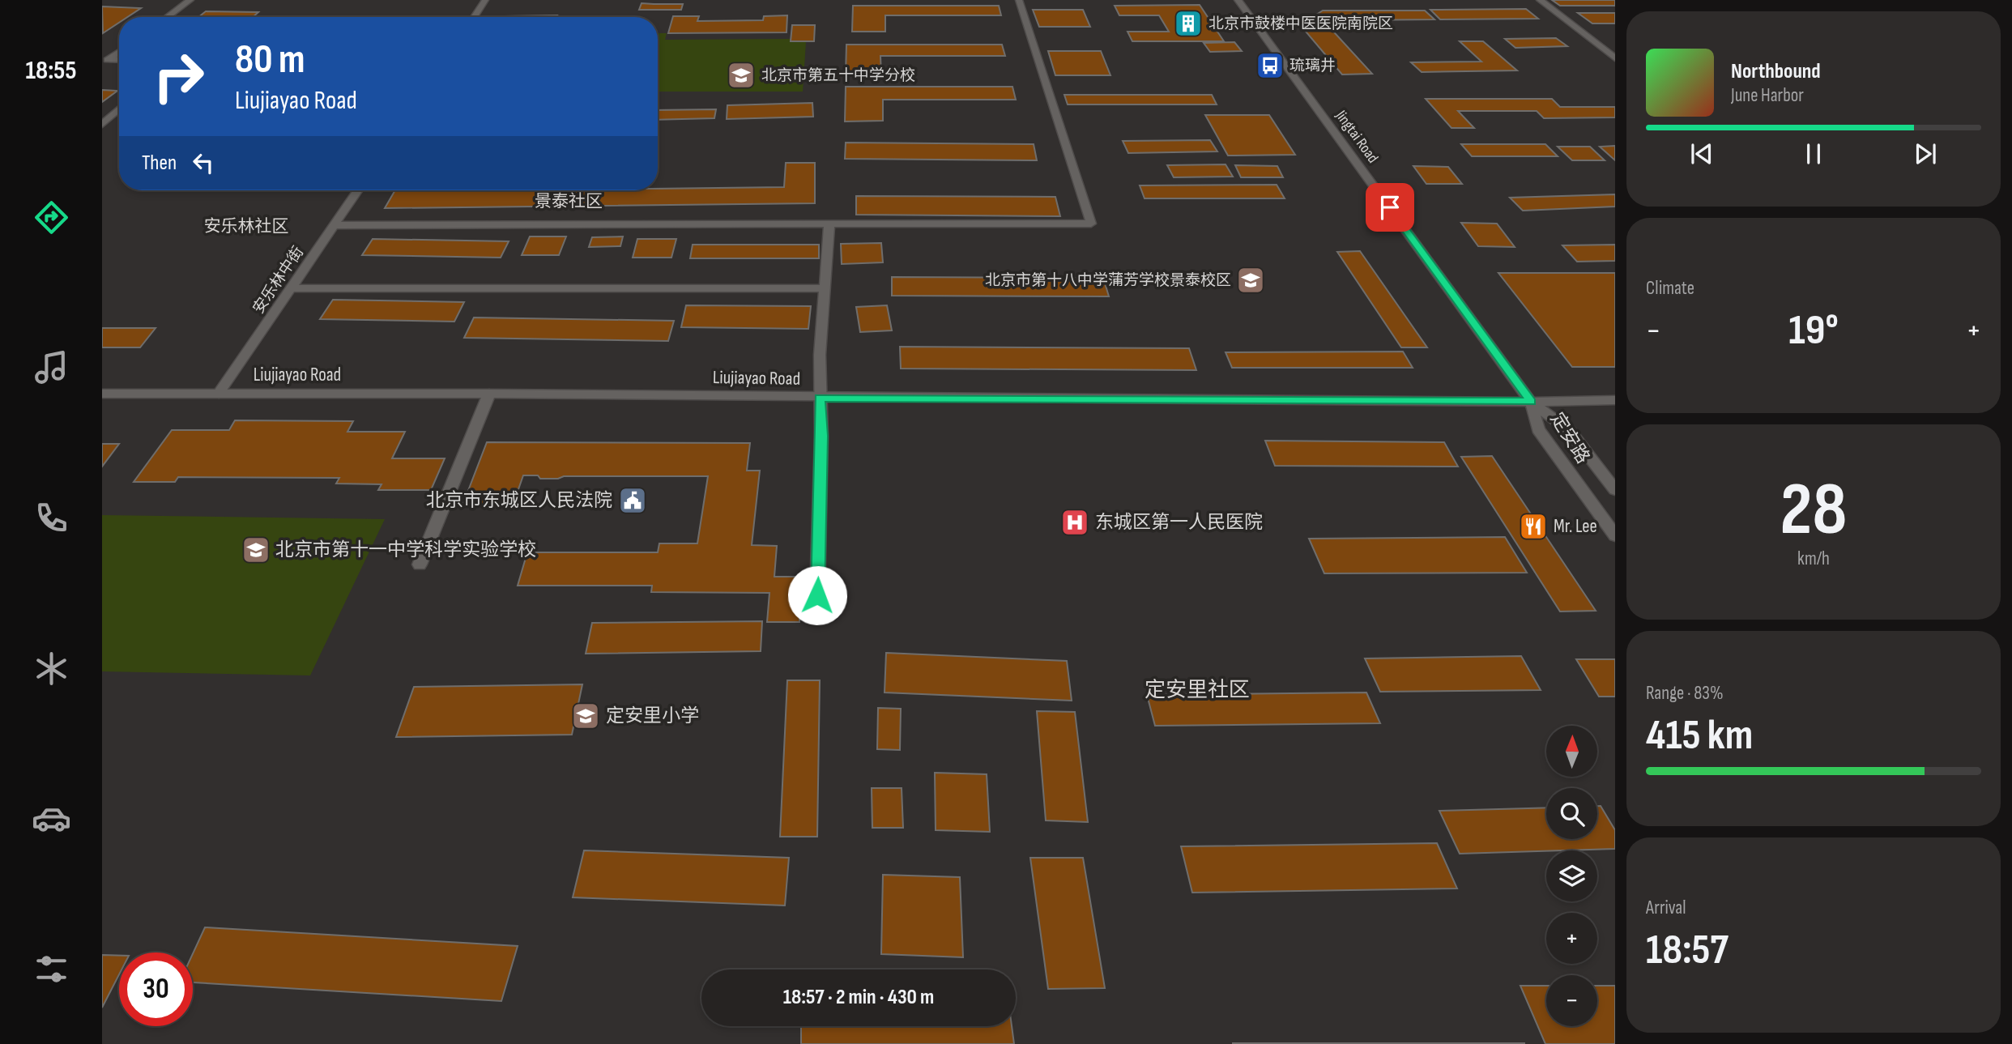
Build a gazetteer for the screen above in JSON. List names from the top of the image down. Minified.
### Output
{"streets":{"street":["Jingtai Road","安乐林中街","Liujiayao Road","定安路"]},"crossings":[["Jingtai Road","Liujiayao Road"],["Jingtai Road","定安路"],["安乐林中街","Liujiayao Road"],["Liujiayao Road","定安路"]],"districts":["景泰社区","安乐林社区","定安里社区"],"places":{"building":["北京市鼓楼中医医院南院区"],"bus stop":["琉璃井"],"school or university":["北京市第五十中学分校","北京市第十八中学蒲芳学校景泰校区","北京市第十一中学科学实验学校","定安里小学"],"public building":["北京市东城区人民法院"],"hospital":["东城区第一人民医院"],"restaurant":["Mr. Lee"]},"north":"top","page":{"tabs":"18:55","turn":["80 m","Liujiayao Road"],"song":["Northbound","June Harbor"],"then":"Then","tile":["Climate",["28","km/h"],["Range · 83%","415 km"],["Arrival","18:57"]],"heat":["−","19°","+"],"map_buttons":["+","−"],"limit":"30","trip":"18:57 · 2 min · 430 m"}}
